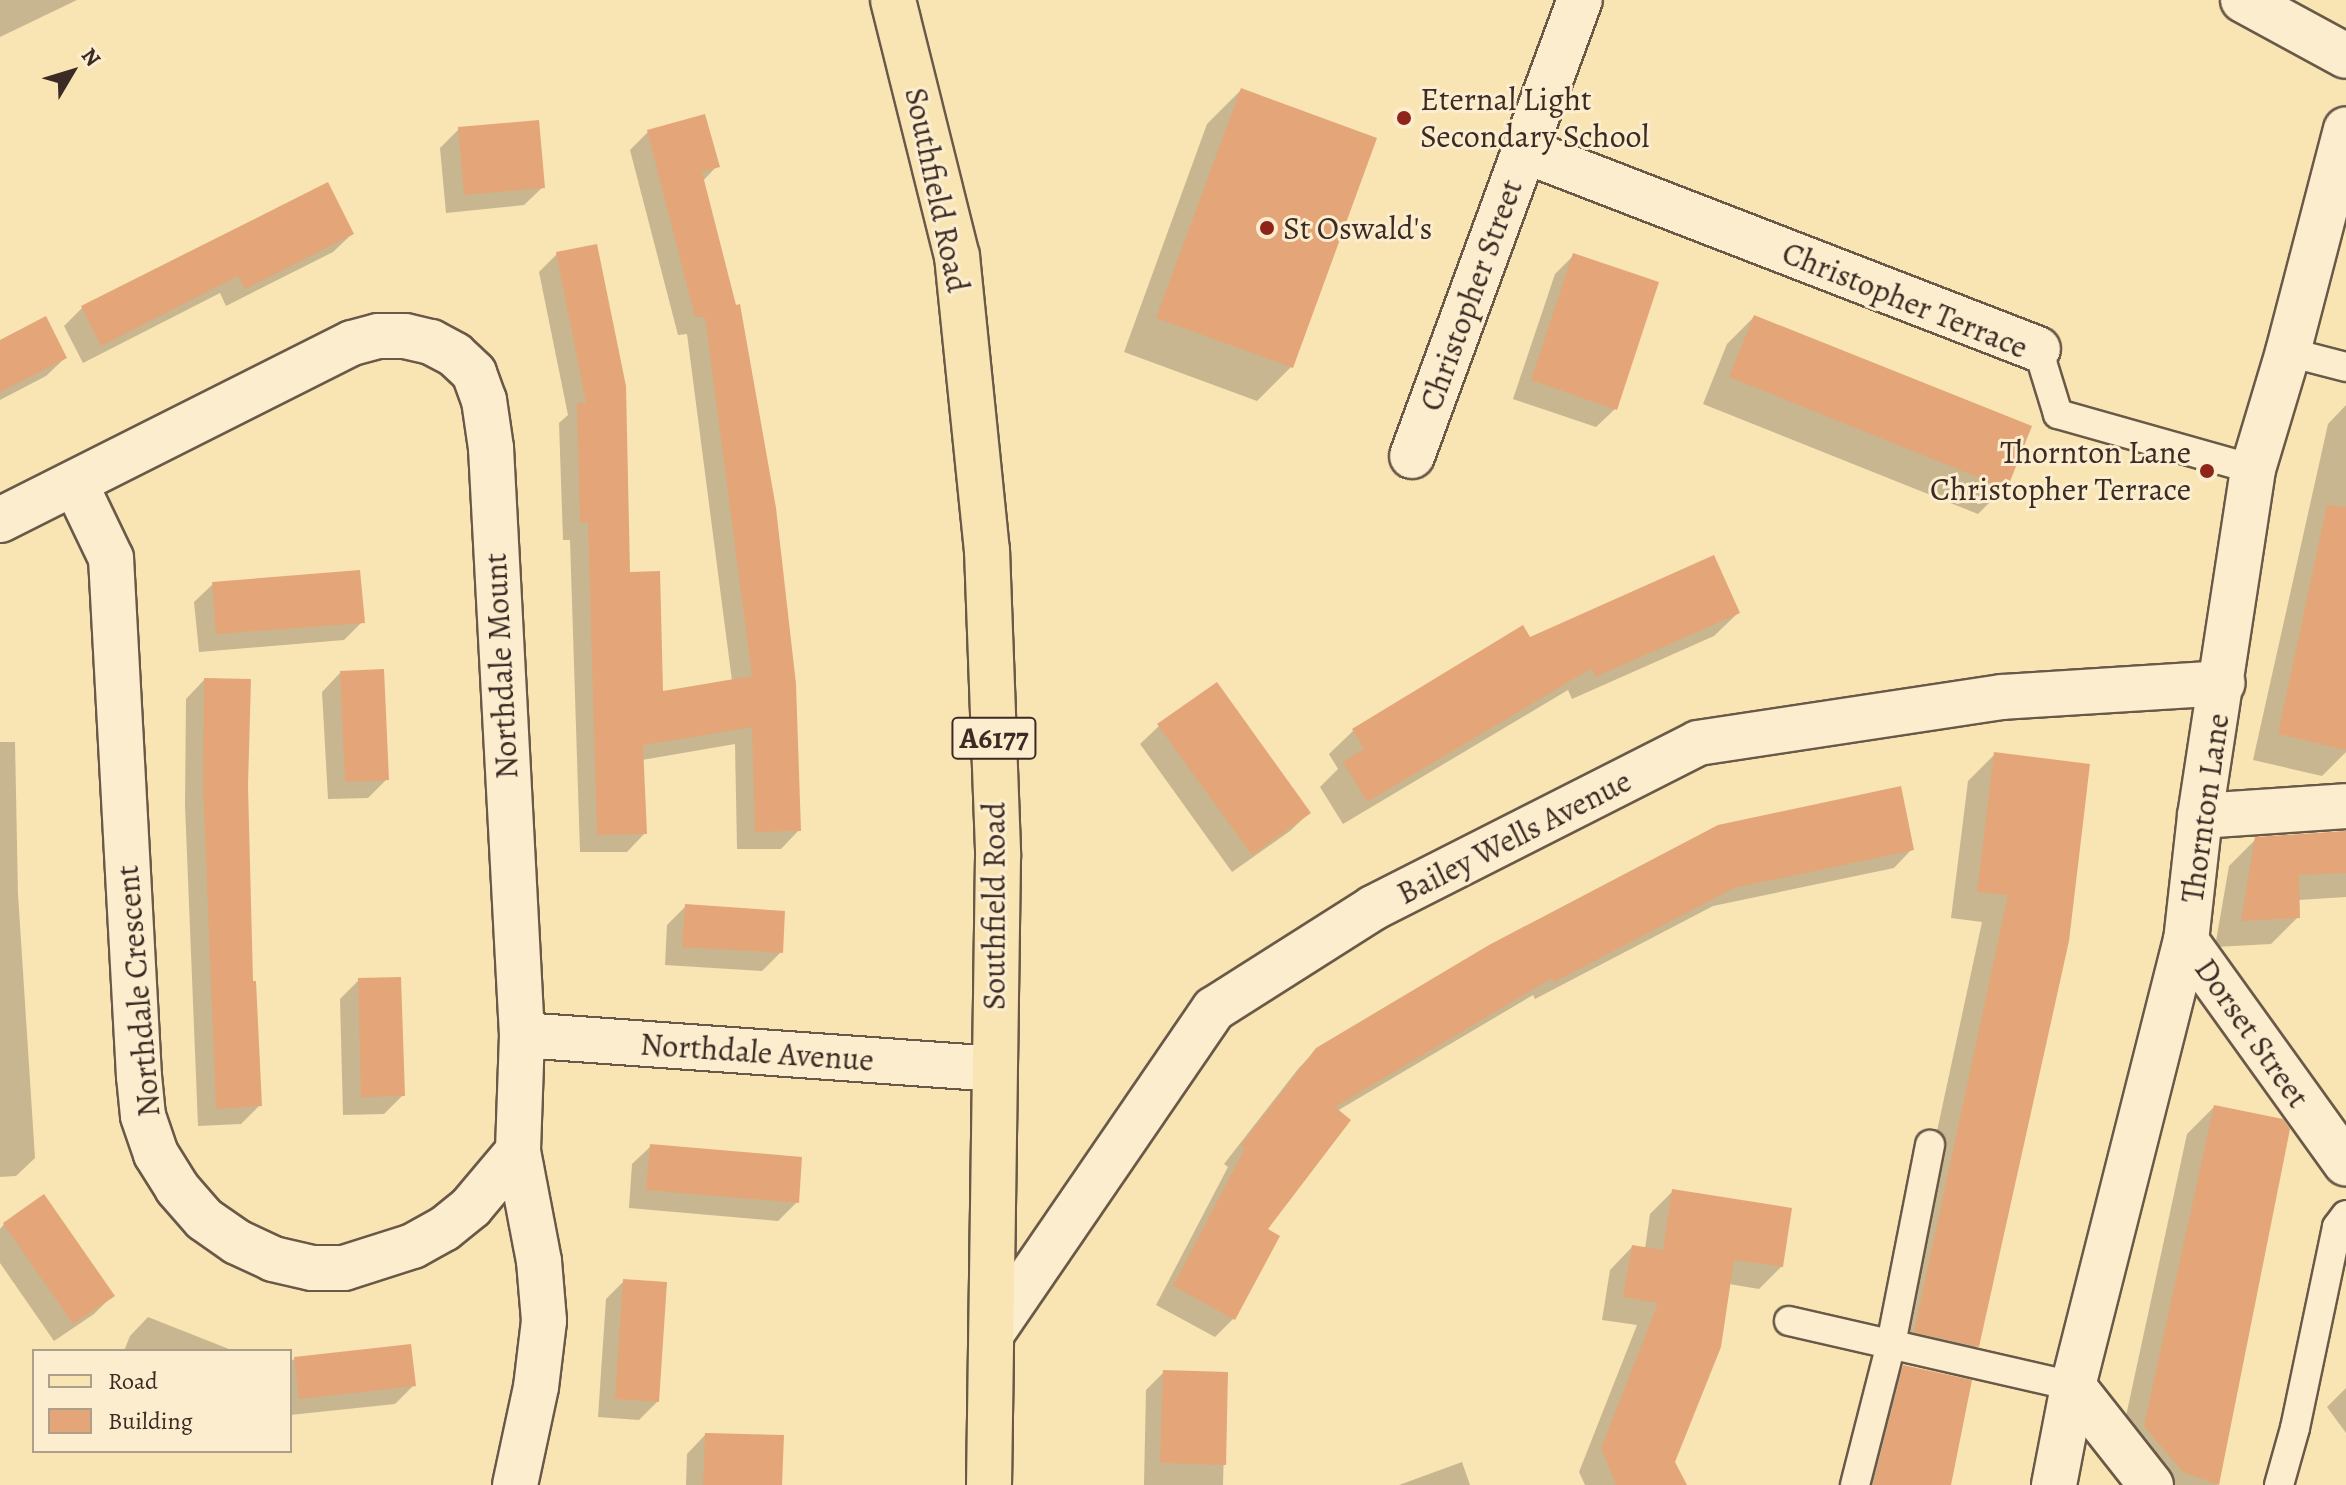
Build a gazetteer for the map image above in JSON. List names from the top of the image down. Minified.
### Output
{"streets":{"main road":["Southfield Road","A6177"],"street":["Christopher Street","Christopher Terrace","Northdale Mount","Thornton Lane","Bailey Wells Avenue","Northdale Crescent","Dorset Street","Northdale Avenue"]},"crossings":[["Southfield Road","Bailey Wells Avenue"],["Southfield Road","Northdale Avenue"],["Christopher Street","Christopher Terrace"],["Christopher Terrace","Thornton Lane"],["Northdale Mount","Northdale Crescent"],["Northdale Mount","Northdale Avenue"],["Thornton Lane","Bailey Wells Avenue"],["Thornton Lane","Dorset Street"]],"places":["Eternal Light Secondary School","St Oswald's","Thornton Lane Christopher Terrace"],"legend":["Road","Building"],"north":"top right"}
